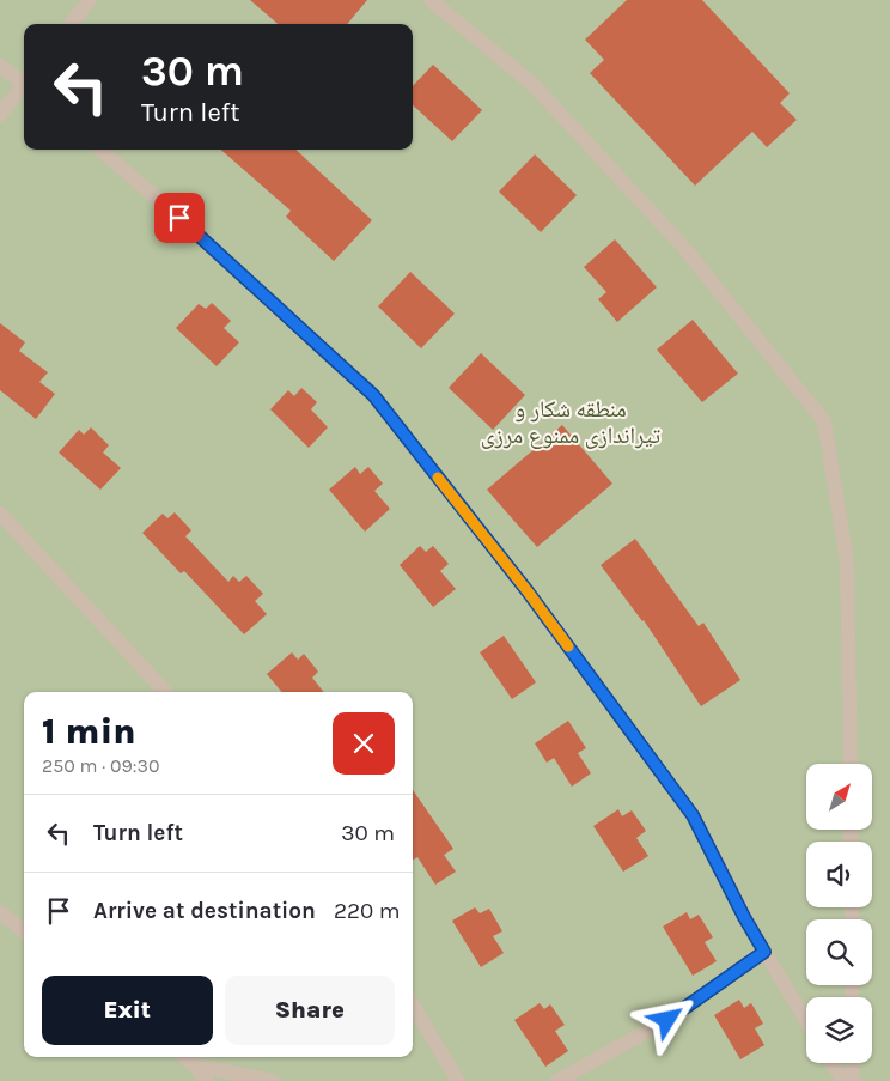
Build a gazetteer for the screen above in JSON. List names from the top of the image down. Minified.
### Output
{"parks":["منطقه شکار و تیراندازی ممنوع مرزی"],"north":"top right","page":{"turn":["30 m","Turn left"],"heading":["1 min","250 m · 09:30"],"list":[{"name":"Turn left","value":"30 m"},{"name":"Arrive at destination","value":"220 m"}],"buttons":["Exit","Share"]}}
